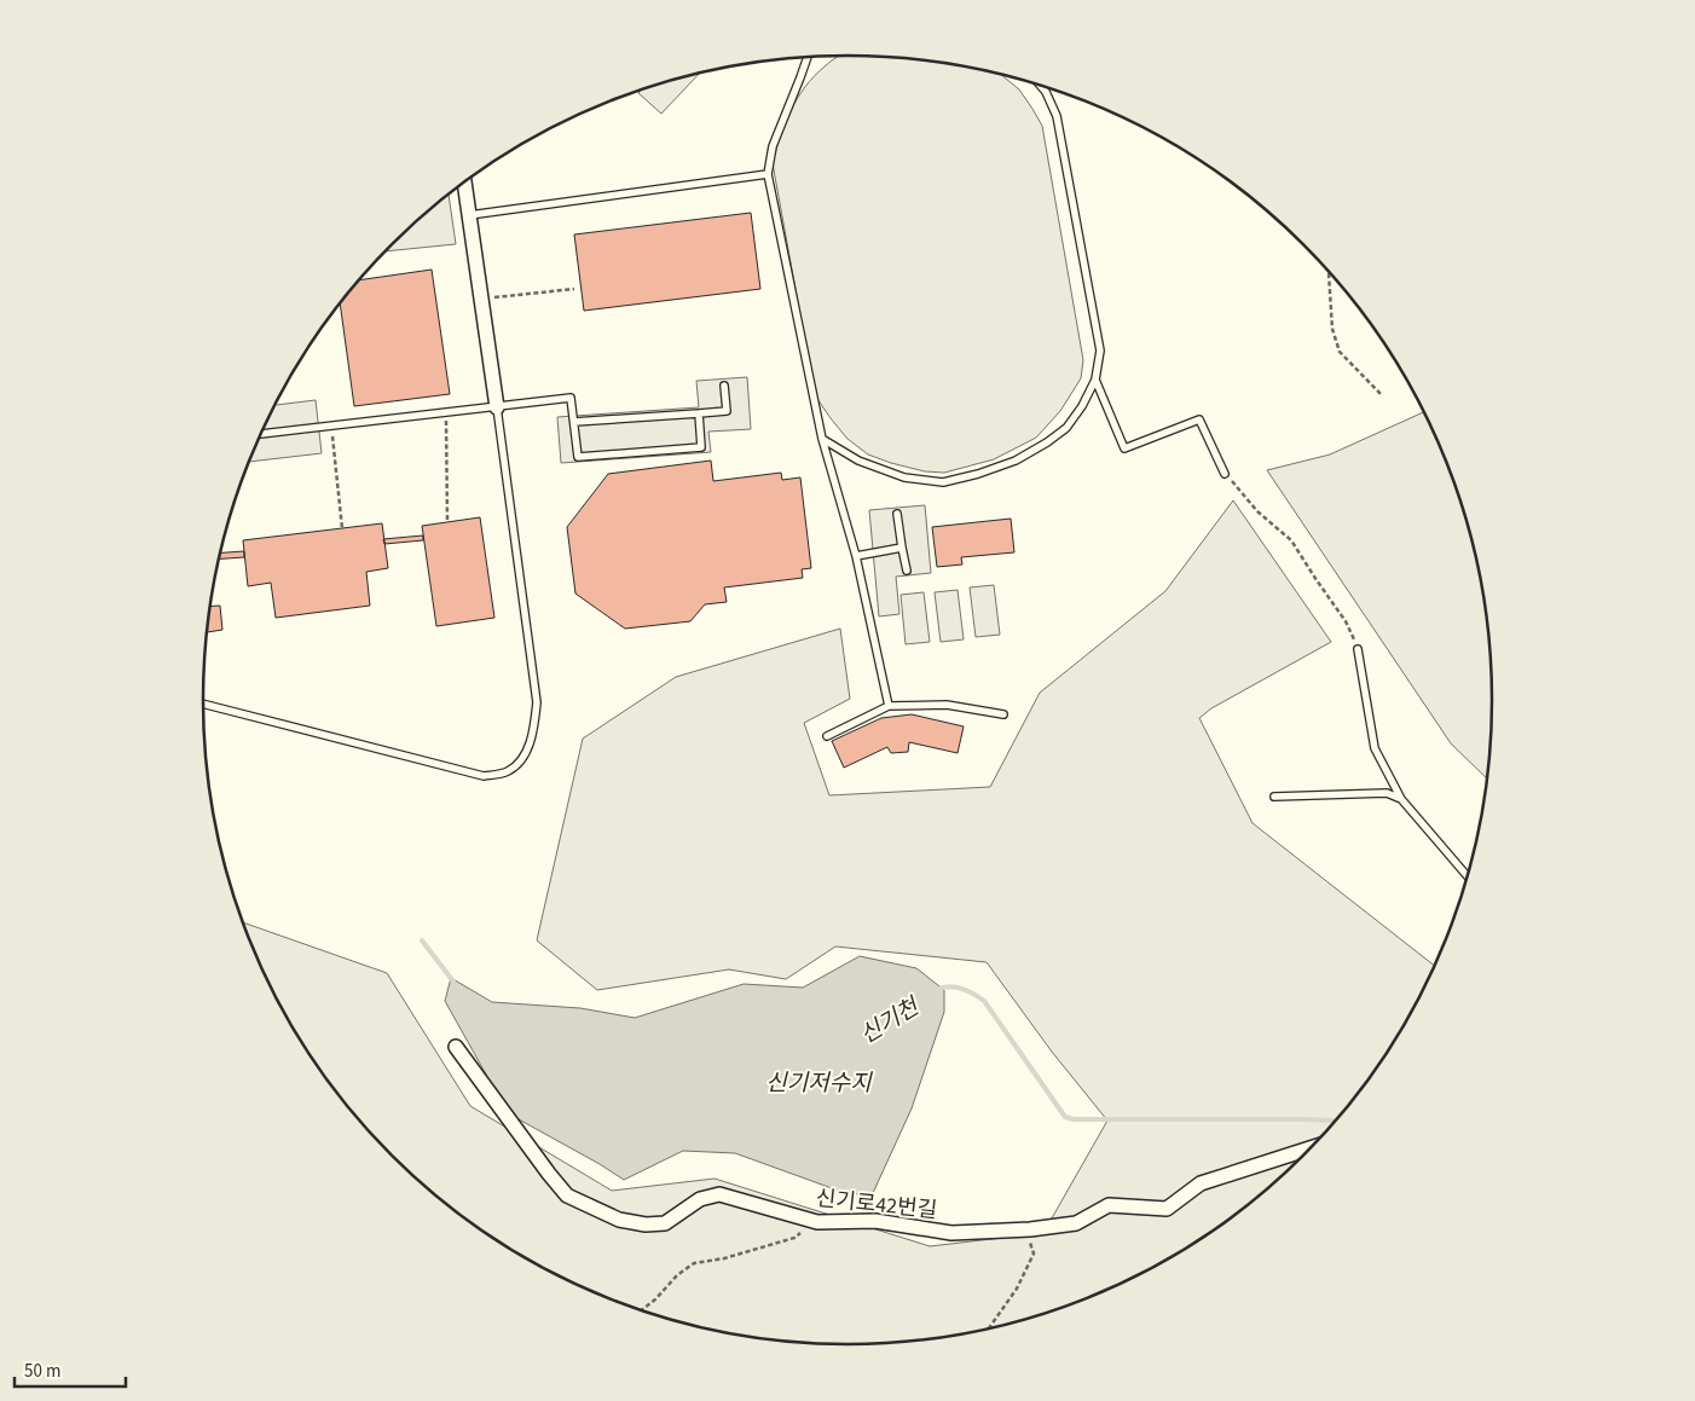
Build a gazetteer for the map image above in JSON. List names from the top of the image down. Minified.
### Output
{"streets":{"street":["신기로42번길"]},"water":["신기천","신기저수지"],"scale_bar":"50 m"}
